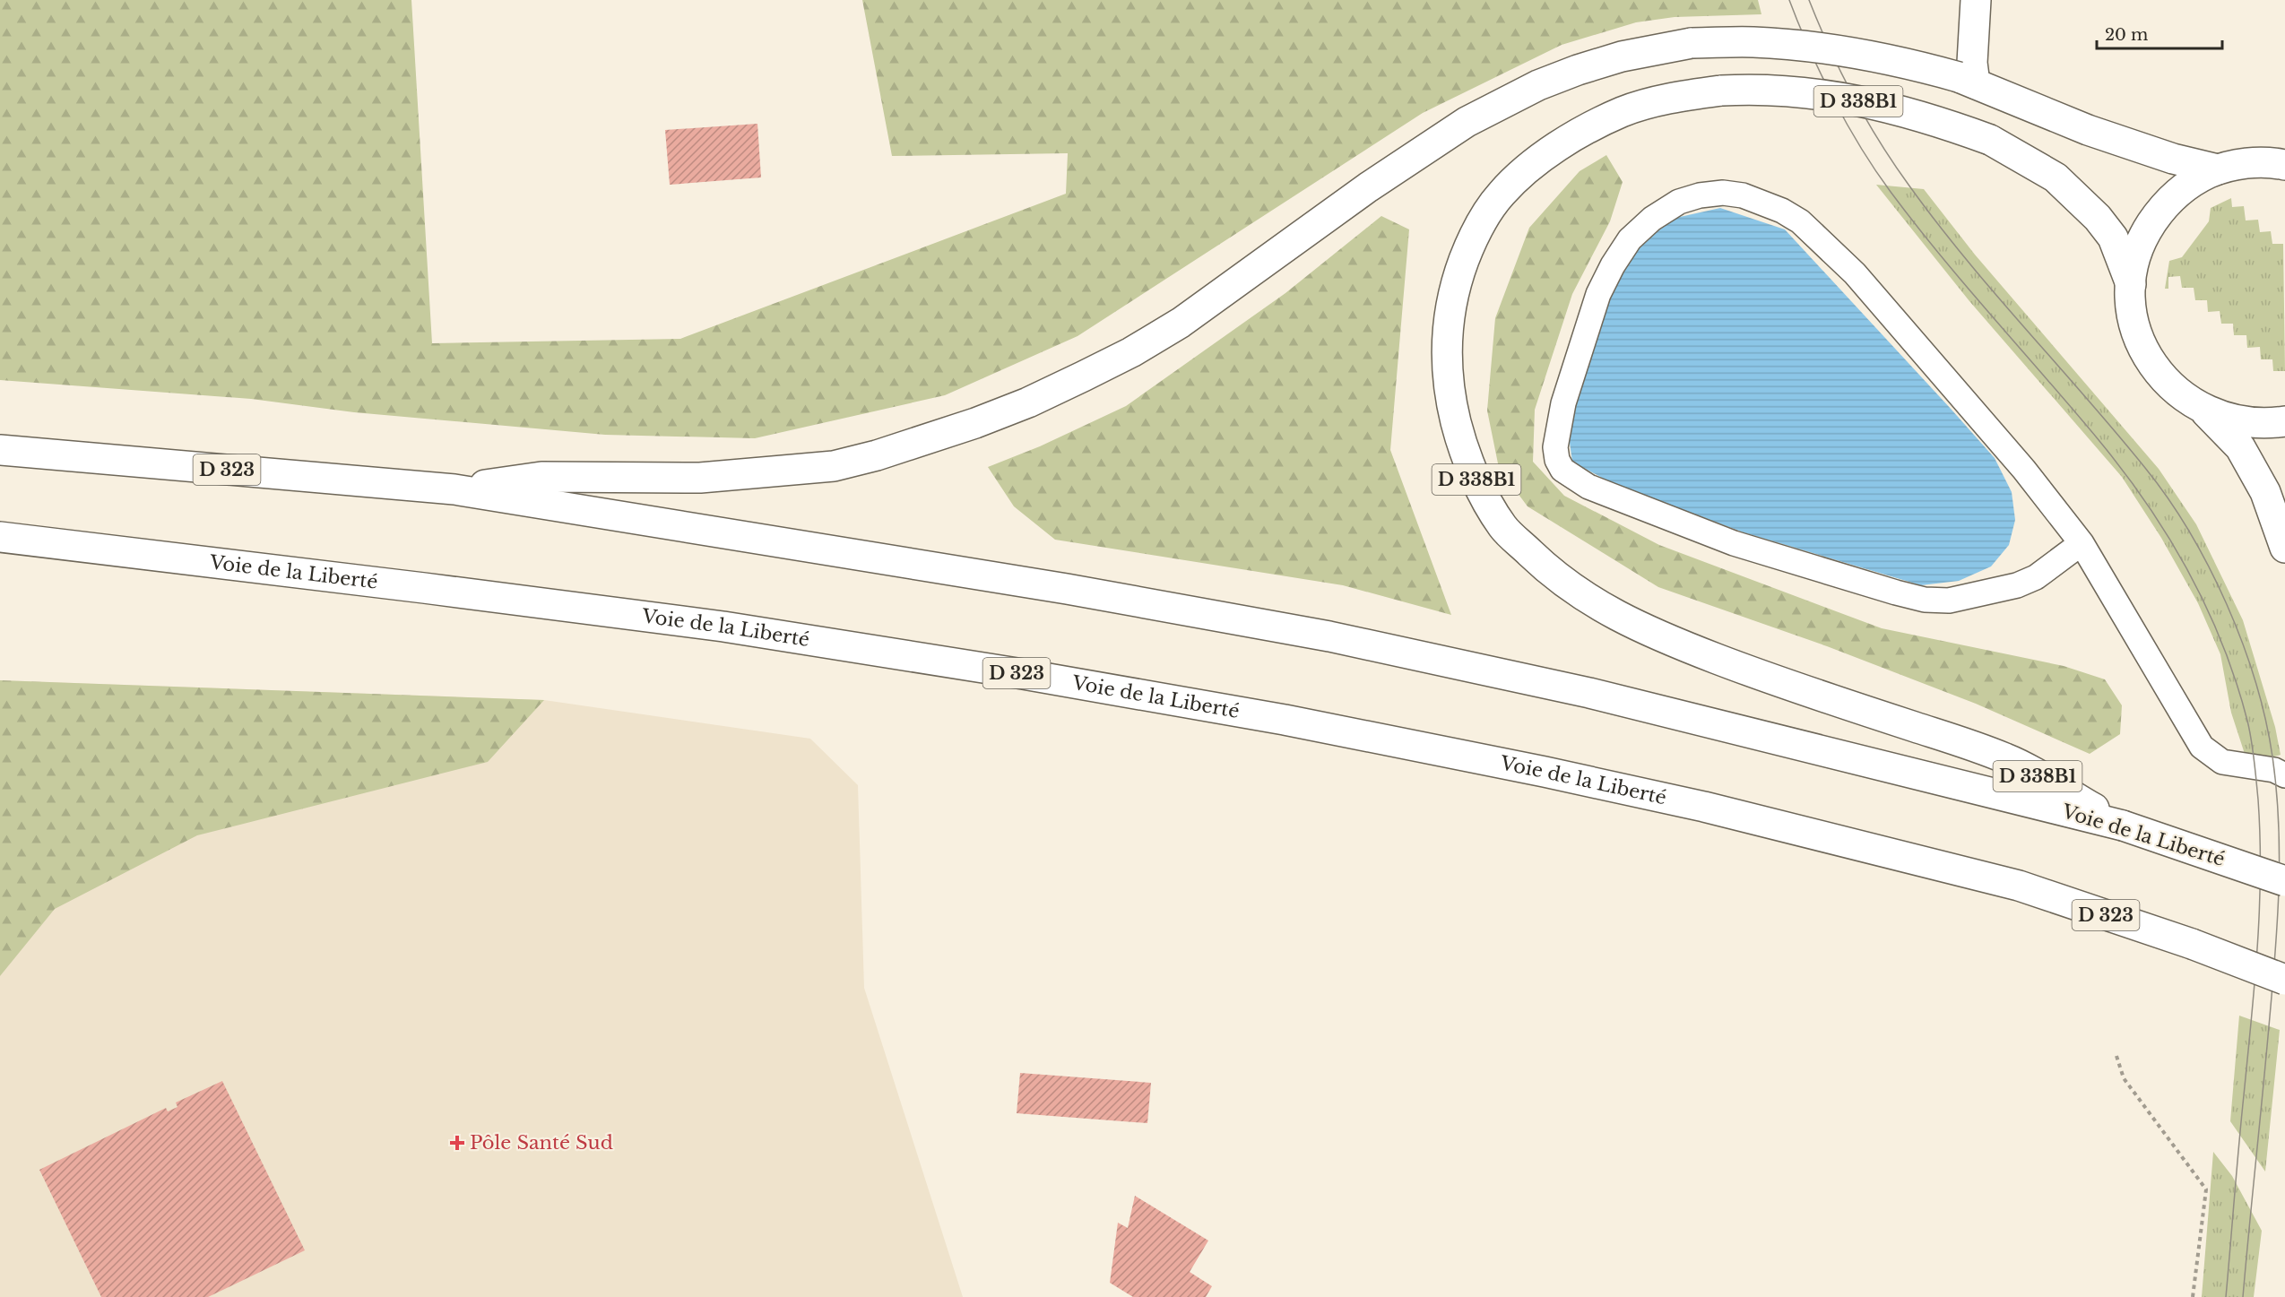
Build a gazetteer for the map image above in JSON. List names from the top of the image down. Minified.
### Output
{"streets":{"main road":["D 338B1","D 323","Voie de la Liberté"]},"crossings":[["D 338B1","Voie de la Liberté"]],"places":{"health":["Pôle Santé Sud"]},"scale_bar":"20 m"}
